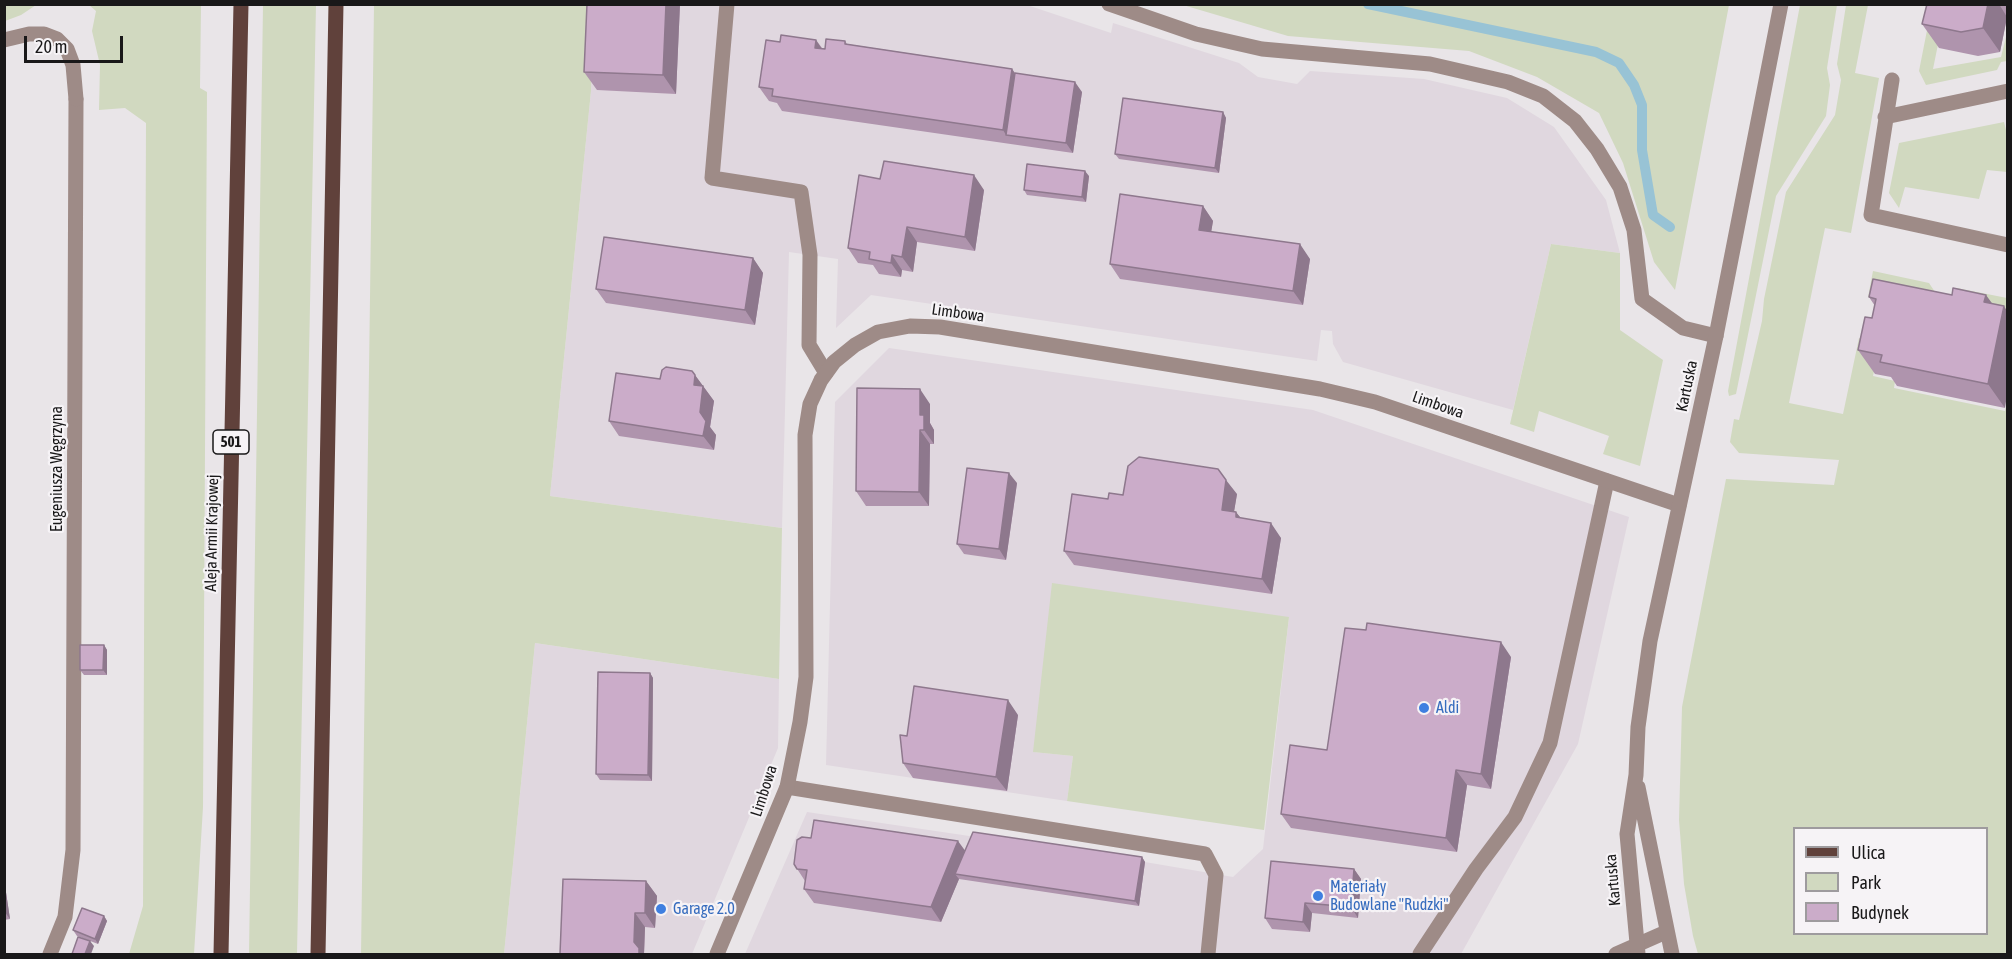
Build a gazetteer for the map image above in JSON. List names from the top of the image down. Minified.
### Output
{"streets":{"main road":["501","Aleja Armii Krajowej"],"street":["Limbowa","Kartuska","Eugeniusza Węgrzyna"]},"crossings":[["Limbowa","Kartuska"]],"places":["Aldi","Materiały Budowlane \"Rudzki\"","Garage 2.0"],"legend":["Ulica","Park","Budynek"],"scale_bar":"20 m"}
